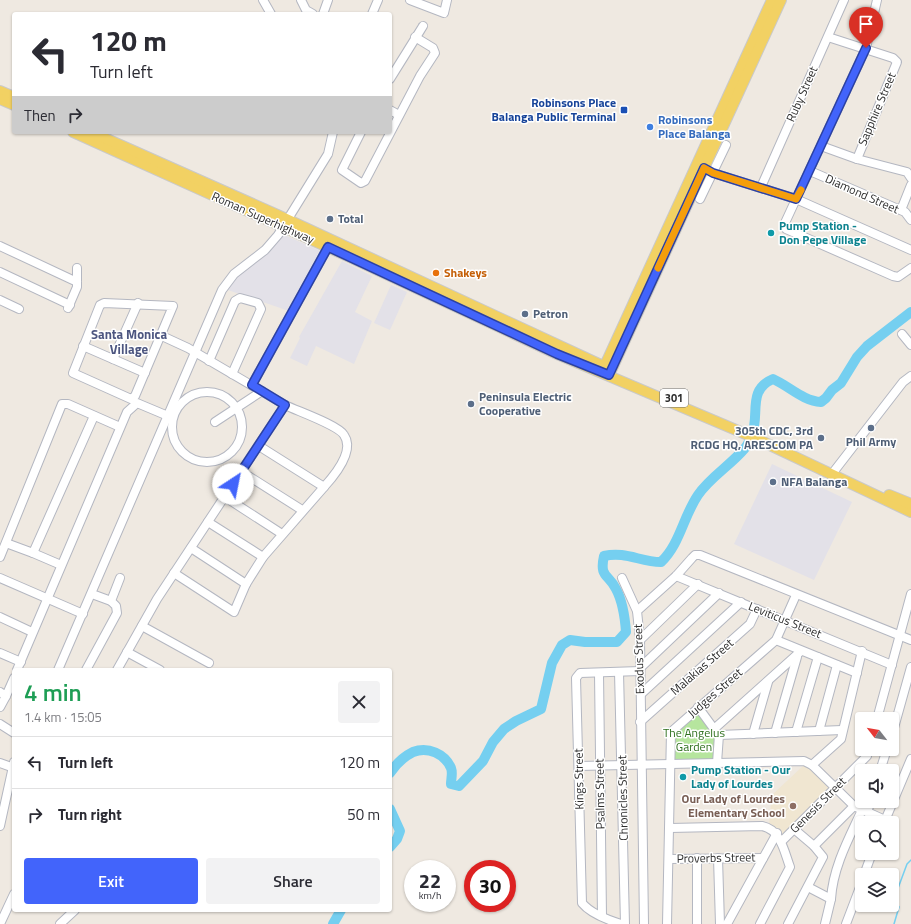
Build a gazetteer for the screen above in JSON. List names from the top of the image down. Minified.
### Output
{"streets":{"main road":["Roman Superhighway","301"],"street":["Ruby Street","Sapphire Street","Diamond Street","Leviticus Street","Exodus Street","Malakias Street","Judges Street","Kings Street","Psalms Street","Chronicles Street","Genesis Street","Proverbs Street"]},"crossings":[["Leviticus Street","Exodus Street"],["Leviticus Street","Malakias Street"],["Leviticus Street","Judges Street"],["Exodus Street","Malakias Street"],["Exodus Street","Judges Street"],["Exodus Street","Kings Street"],["Judges Street","Proverbs Street"],["Kings Street","Psalms Street"],["Kings Street","Chronicles Street"]],"districts":["Santa Monica Village"],"parks":["The Angelus Garden"],"places":{"transit":["Robinsons Place Balanga Public Terminal"],"other":["Robinsons Place Balanga","Total","Pump Station - Don Pepe Village","Shakeys","Petron","Peninsula Electric Cooperative","Phil Army","305th CDC, 3rd RCDG HQ, ARESCOM PA","NFA Balanga","Pump Station - Our Lady of Lourdes","Our Lady of Lourdes Elementary School"]},"north":"top left","page":{"turn":["120 m","Turn left"],"then":"Then","heading":["4 min","1.4 km · 15:05"],"list":[{"name":"Turn left","value":"120 m"},{"name":"Turn right","value":"50 m"}],"buttons":["Exit","Share"],"speed":"22 km/h","limit":"30"}}
